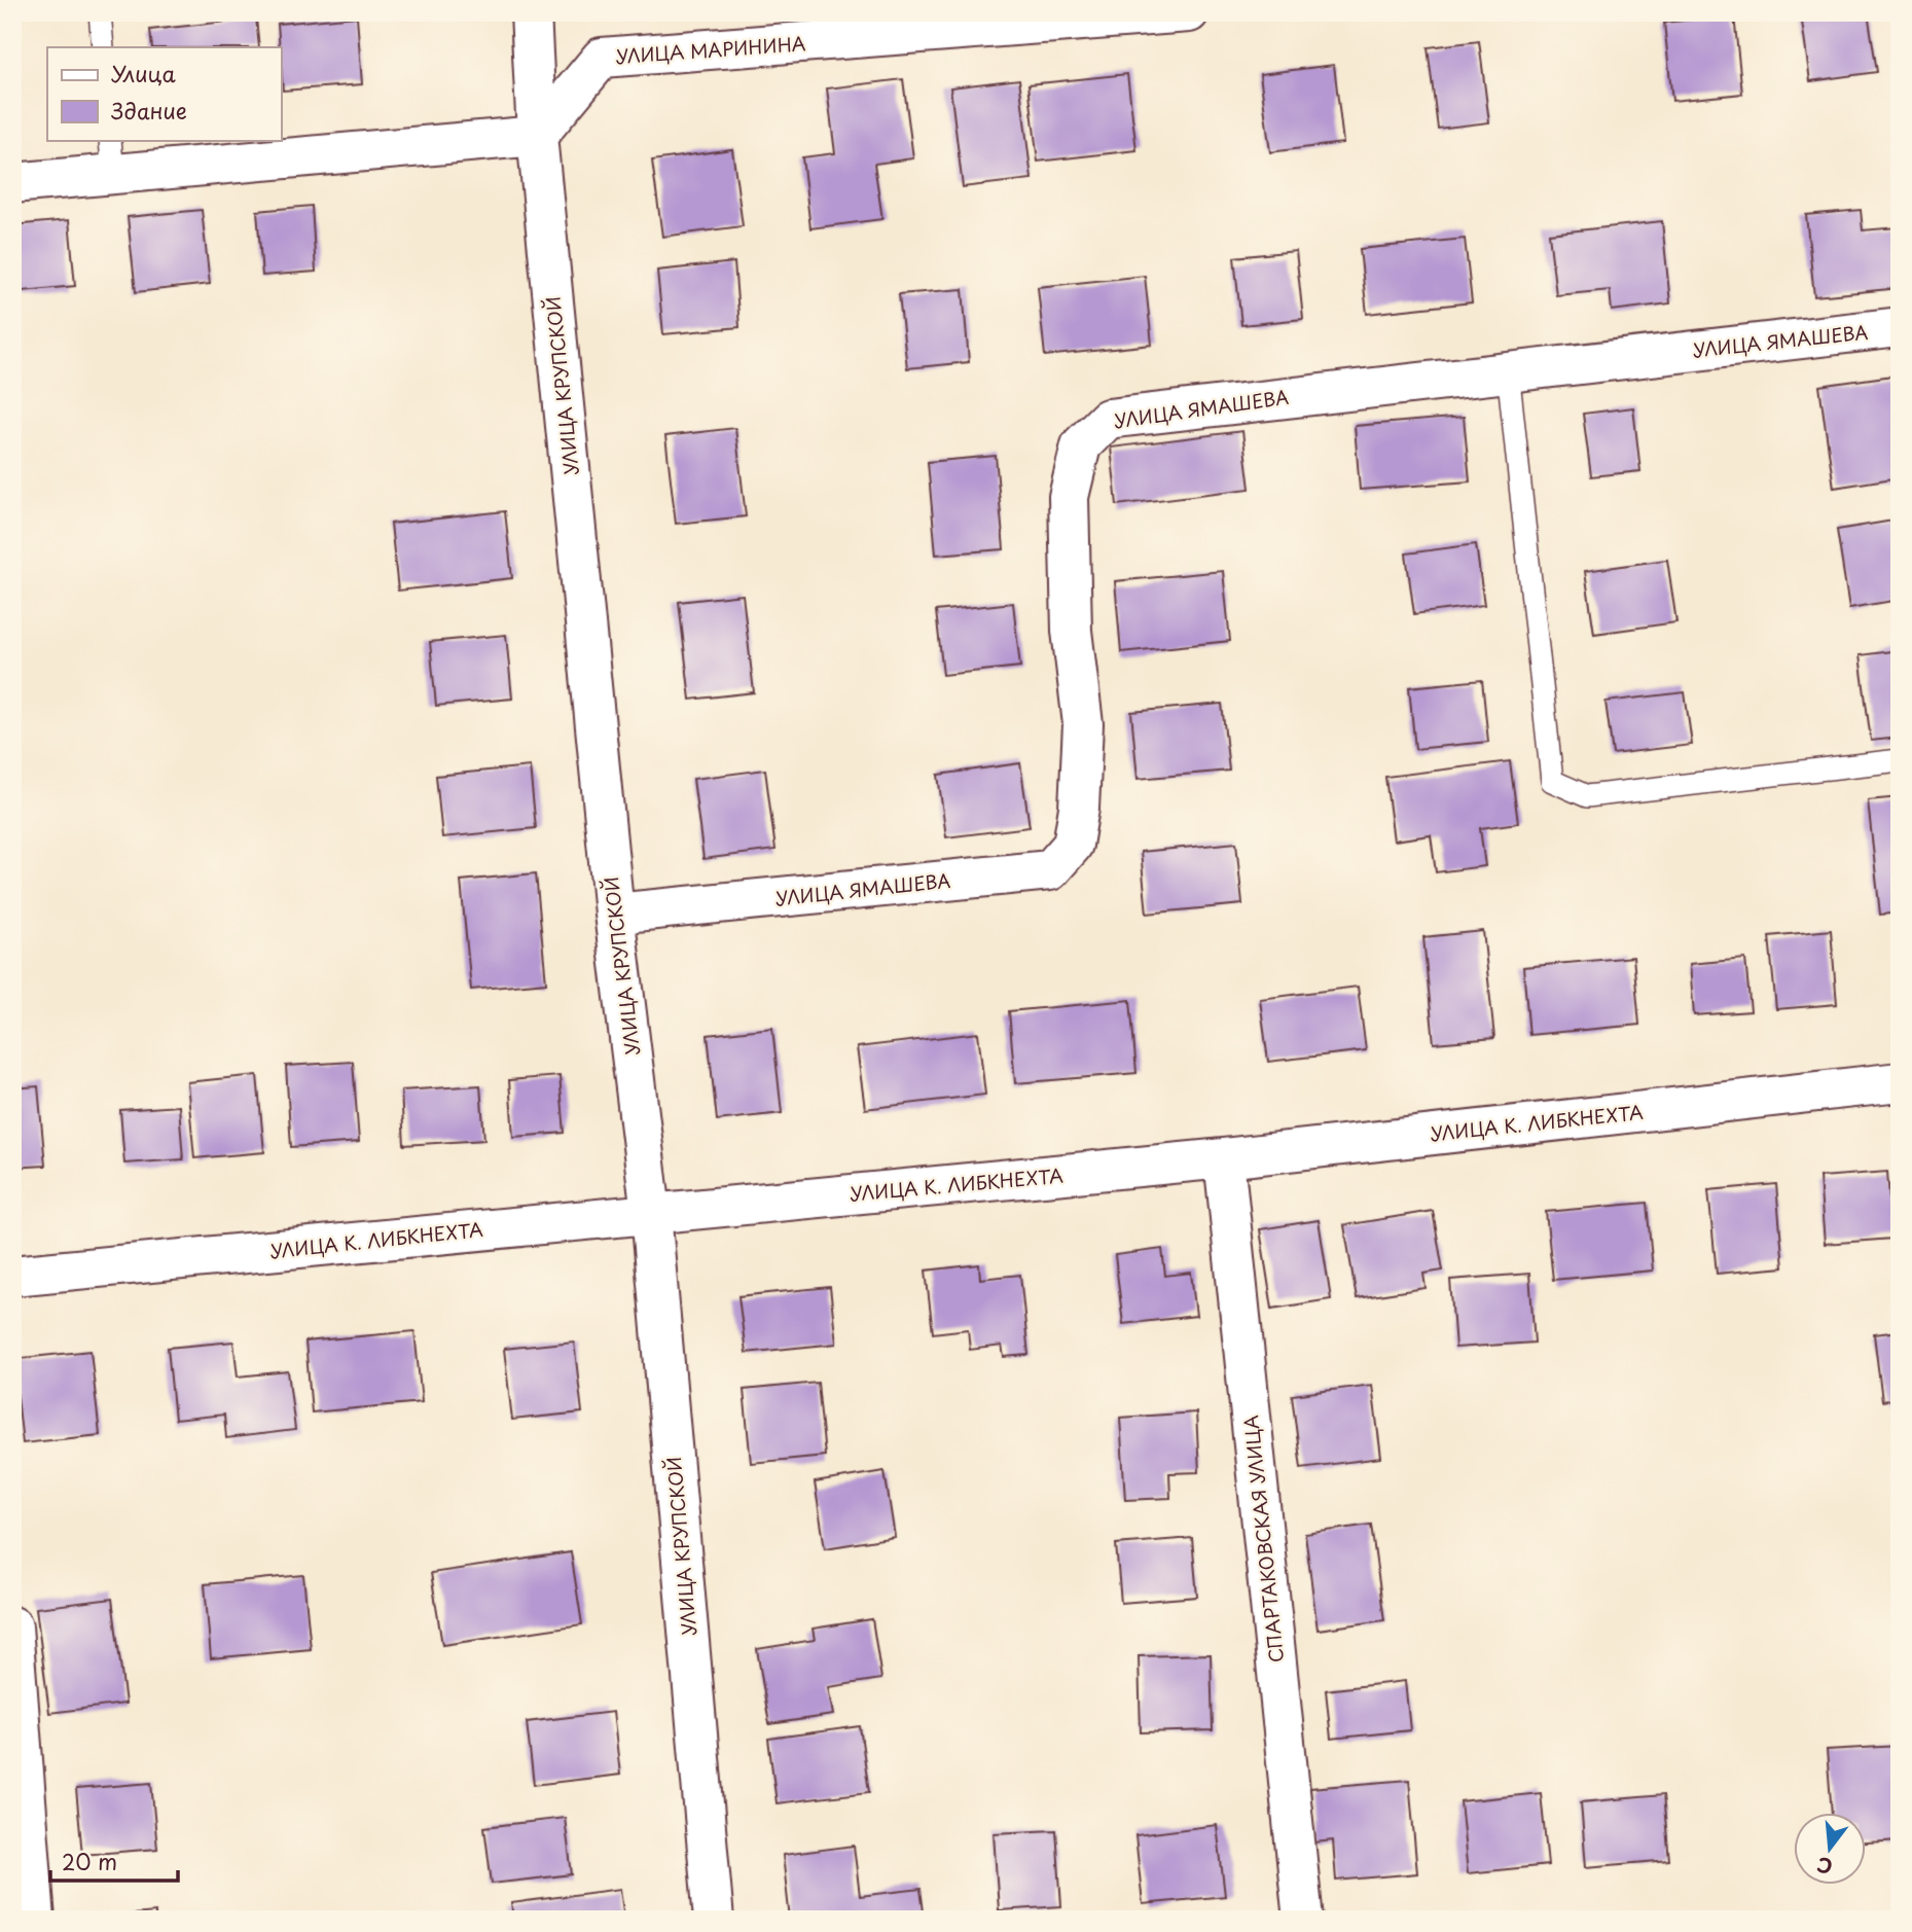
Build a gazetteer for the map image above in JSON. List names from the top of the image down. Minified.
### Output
{"streets":{"street":["УЛИЦА МАРИНИНА","УЛИЦА ЯМАШЕВА","УЛИЦА КРУПСКОЙ","УЛИЦА К. ЛИБКНЕХТА","СПАРТАКОВСКАЯ УЛИЦА"]},"crossings":[["УЛИЦА МАРИНИНА","УЛИЦА КРУПСКОЙ"],["УЛИЦА ЯМАШЕВА","УЛИЦА КРУПСКОЙ"],["УЛИЦА КРУПСКОЙ","УЛИЦА К. ЛИБКНЕХТА"],["УЛИЦА К. ЛИБКНЕХТА","СПАРТАКОВСКАЯ УЛИЦА"]],"legend":["Улица","Здание"],"scale_bar":"20 m","north":"bottom"}
